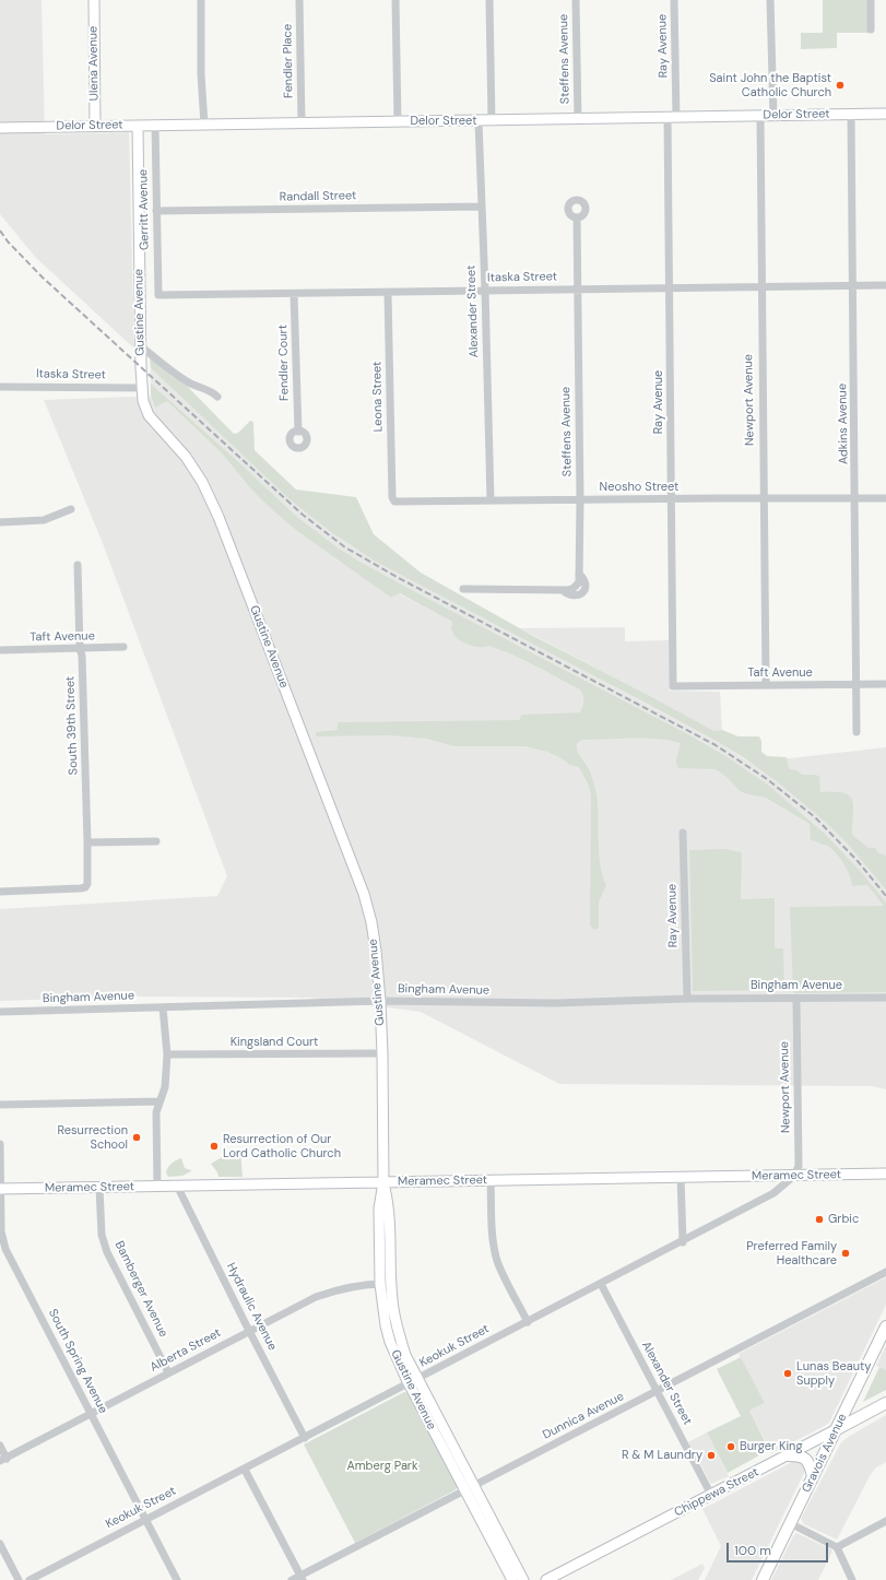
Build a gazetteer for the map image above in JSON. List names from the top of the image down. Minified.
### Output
{"streets":{"main road":["Gravois Avenue","Chippewa Street"],"street":["Ray Avenue","Steffens Avenue","Fendler Place","Ulena Avenue","Delor Street","Randall Street","Gerritt Avenue","Itaska Street","Alexander Street","Gustine Avenue","Fendler Court","Leona Street","Newport Avenue","Adkins Avenue","Neosho Street","Taft Avenue","South 39th Street","Bingham Avenue","Kingsland Court","Meramec Street","Bamberger Avenue","Hydraulic Avenue","Keokuk Street","Alberta Street","South Spring Avenue","Dunnica Avenue"]},"crossings":[["Ray Avenue","Delor Street"],["Ray Avenue","Itaska Street"],["Ray Avenue","Neosho Street"],["Ray Avenue","Taft Avenue"],["Ray Avenue","Bingham Avenue"],["Steffens Avenue","Delor Street"],["Steffens Avenue","Itaska Street"],["Steffens Avenue","Neosho Street"],["Fendler Place","Delor Street"],["Ulena Avenue","Delor Street"],["Delor Street","Gerritt Avenue"],["Delor Street","Alexander Street"],["Delor Street","Gustine Avenue"],["Delor Street","Newport Avenue"],["Delor Street","Adkins Avenue"],["Randall Street","Gerritt Avenue"],["Randall Street","Alexander Street"],["Gerritt Avenue","Itaska Street"],["Itaska Street","Alexander Street"],["Itaska Street","Gustine Avenue"],["Itaska Street","Fendler Court"],["Itaska Street","Leona Street"],["Itaska Street","Newport Avenue"],["Itaska Street","Adkins Avenue"],["Alexander Street","Neosho Street"],["Alexander Street","Keokuk Street"],["Alexander Street","Dunnica Avenue"],["Alexander Street","Chippewa Street"],["Gustine Avenue","Bingham Avenue"],["Gustine Avenue","Kingsland Court"],["Gustine Avenue","Meramec Street"],["Gustine Avenue","Keokuk Street"],["Gustine Avenue","Alberta Street"],["Gustine Avenue","Dunnica Avenue"],["Leona Street","Neosho Street"],["Newport Avenue","Neosho Street"],["Newport Avenue","Taft Avenue"],["Newport Avenue","Bingham Avenue"],["Newport Avenue","Meramec Street"],["Newport Avenue","Keokuk Street"],["Adkins Avenue","Neosho Street"],["Adkins Avenue","Taft Avenue"],["Taft Avenue","South 39th Street"],["Meramec Street","Bamberger Avenue"],["Meramec Street","Hydraulic Avenue"],["Meramec Street","Keokuk Street"],["Meramec Street","South Spring Avenue"],["Bamberger Avenue","Alberta Street"],["Hydraulic Avenue","Keokuk Street"],["Hydraulic Avenue","Alberta Street"],["Keokuk Street","South Spring Avenue"],["Alberta Street","South Spring Avenue"],["Gravois Avenue","Chippewa Street"]],"parks":["Amberg Park"],"places":["Saint John the Baptist Catholic Church","Resurrection School","Resurrection of Our Lord Catholic Church","Grbic","Preferred Family Healthcare","Lunas Beauty Supply","Burger King","R & M Laundry"],"scale_bar":"100 m"}
